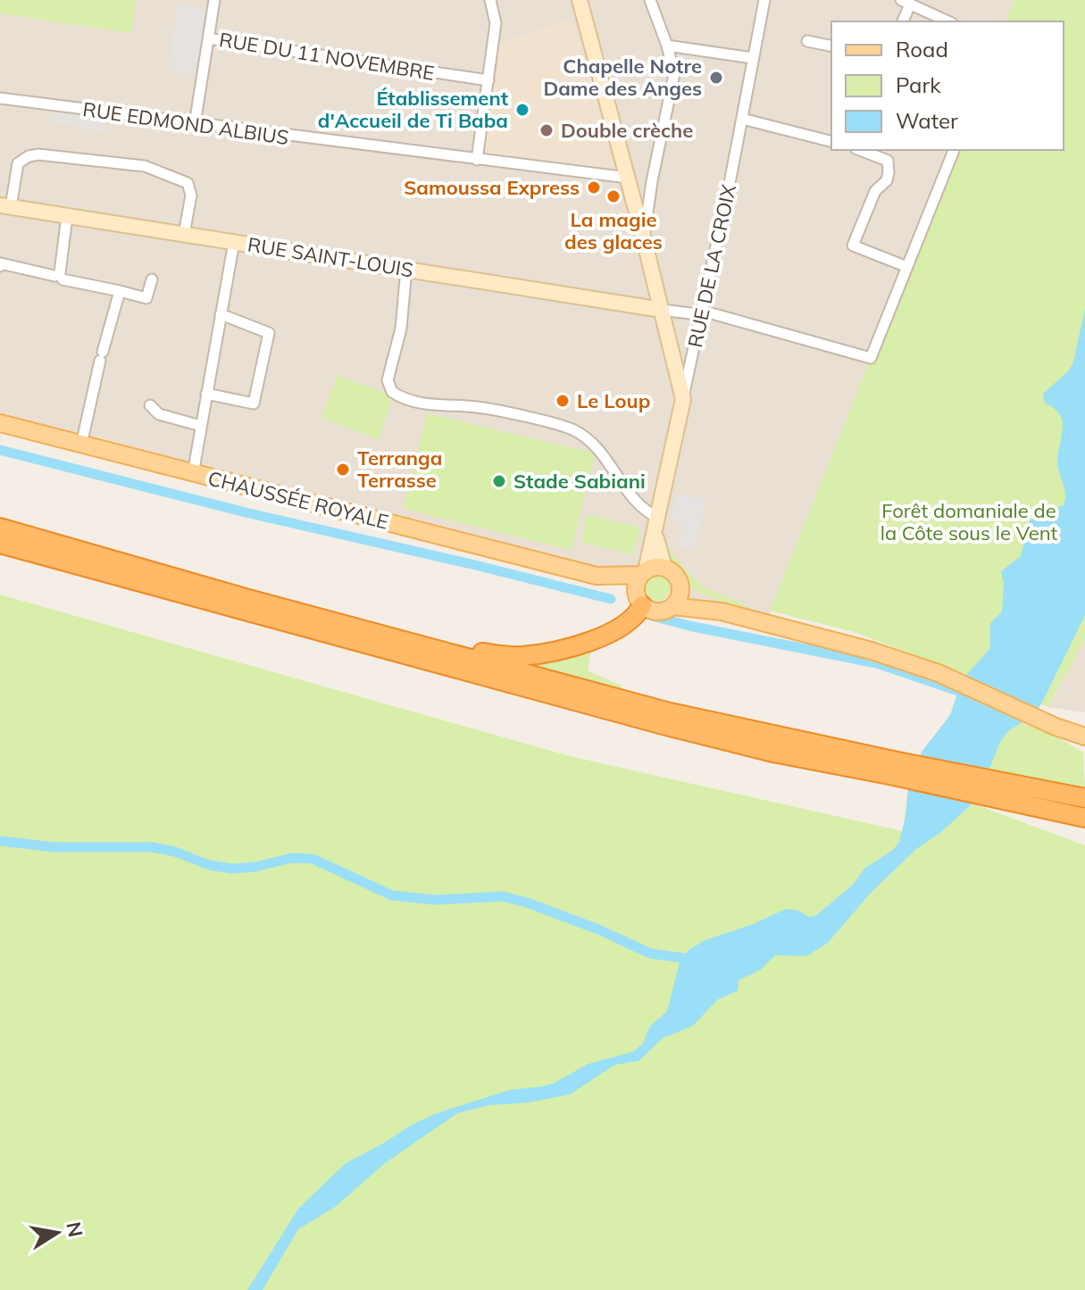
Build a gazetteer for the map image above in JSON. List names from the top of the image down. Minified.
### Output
{"streets":{"main road":["CHAUSSÉE ROYALE"],"street":["RUE DU 11 NOVEMBRE","RUE EDMOND ALBIUS","RUE SAINT-LOUIS","RUE DE LA CROIX"]},"crossings":[["RUE DE LA CROIX","CHAUSSÉE ROYALE"]],"parks":["Forêt domaniale de la Côte sous le Vent"],"places":["Chapelle Notre Dame des Anges","Établissement d'Accueil de Ti Baba","Double crèche","Samoussa Express","La magie des glaces","Le Loup","Terranga Terrasse","Stade Sabiani"],"legend":["Road","Park","Water"],"north":"right"}
